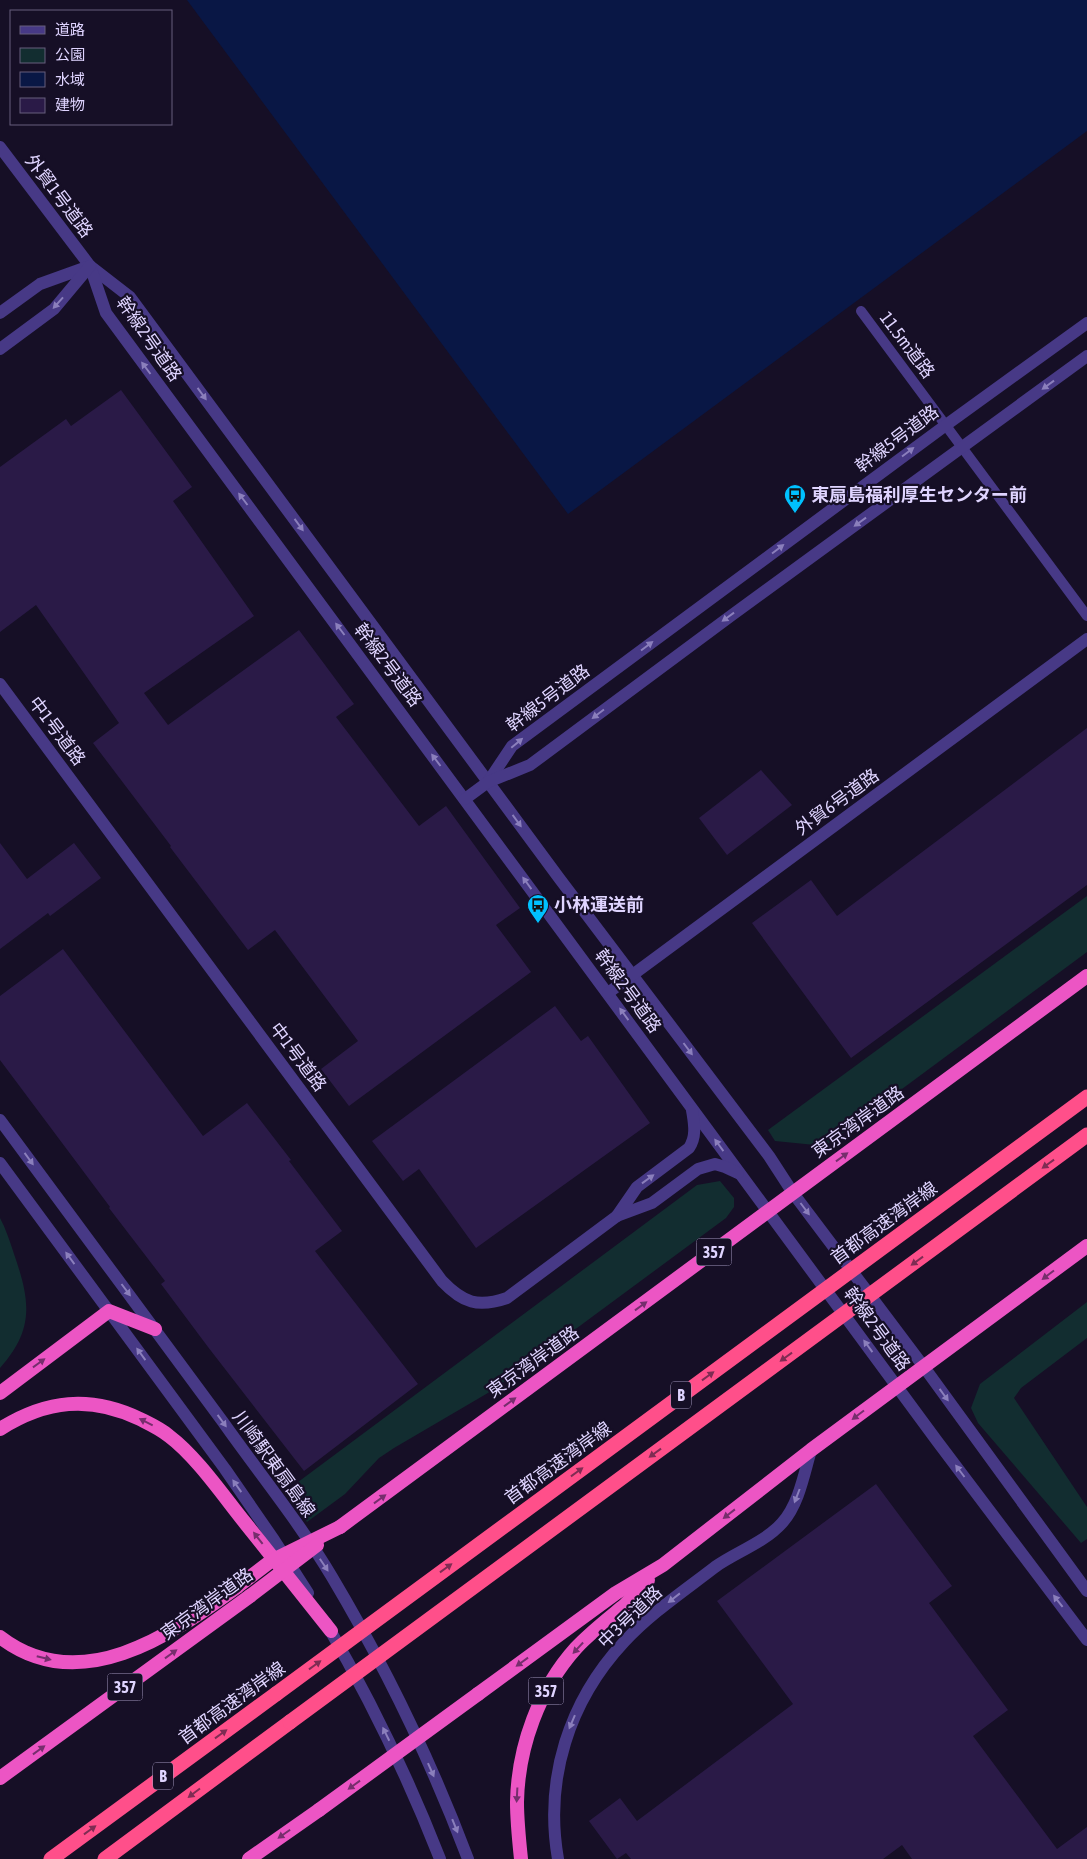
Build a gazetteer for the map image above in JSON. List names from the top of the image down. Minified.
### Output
{"streets":{"highway":["東京湾岸道路","首都高速湾岸線","357","B"],"street":["外貿1号道路","幹線2号道路","幹線5号道路","中1号道路","外貿6号道路","川崎駅東扇島線","中3号道路"],"lane":["11.5m道路"]},"crossings":[["外貿1号道路","幹線2号道路"],["幹線2号道路","幹線5号道路"],["幹線2号道路","中1号道路"],["幹線2号道路","外貿6号道路"],["幹線2号道路","東京湾岸道路"],["幹線2号道路","357"],["11.5m道路","幹線5号道路"],["357","中3号道路"]],"one_way":["東京湾岸道路","中3号道路"],"places":{"bus stop":["東扇島福利厚生センター前","小林運送前"]},"legend":["道路","公園","水域","建物"]}
